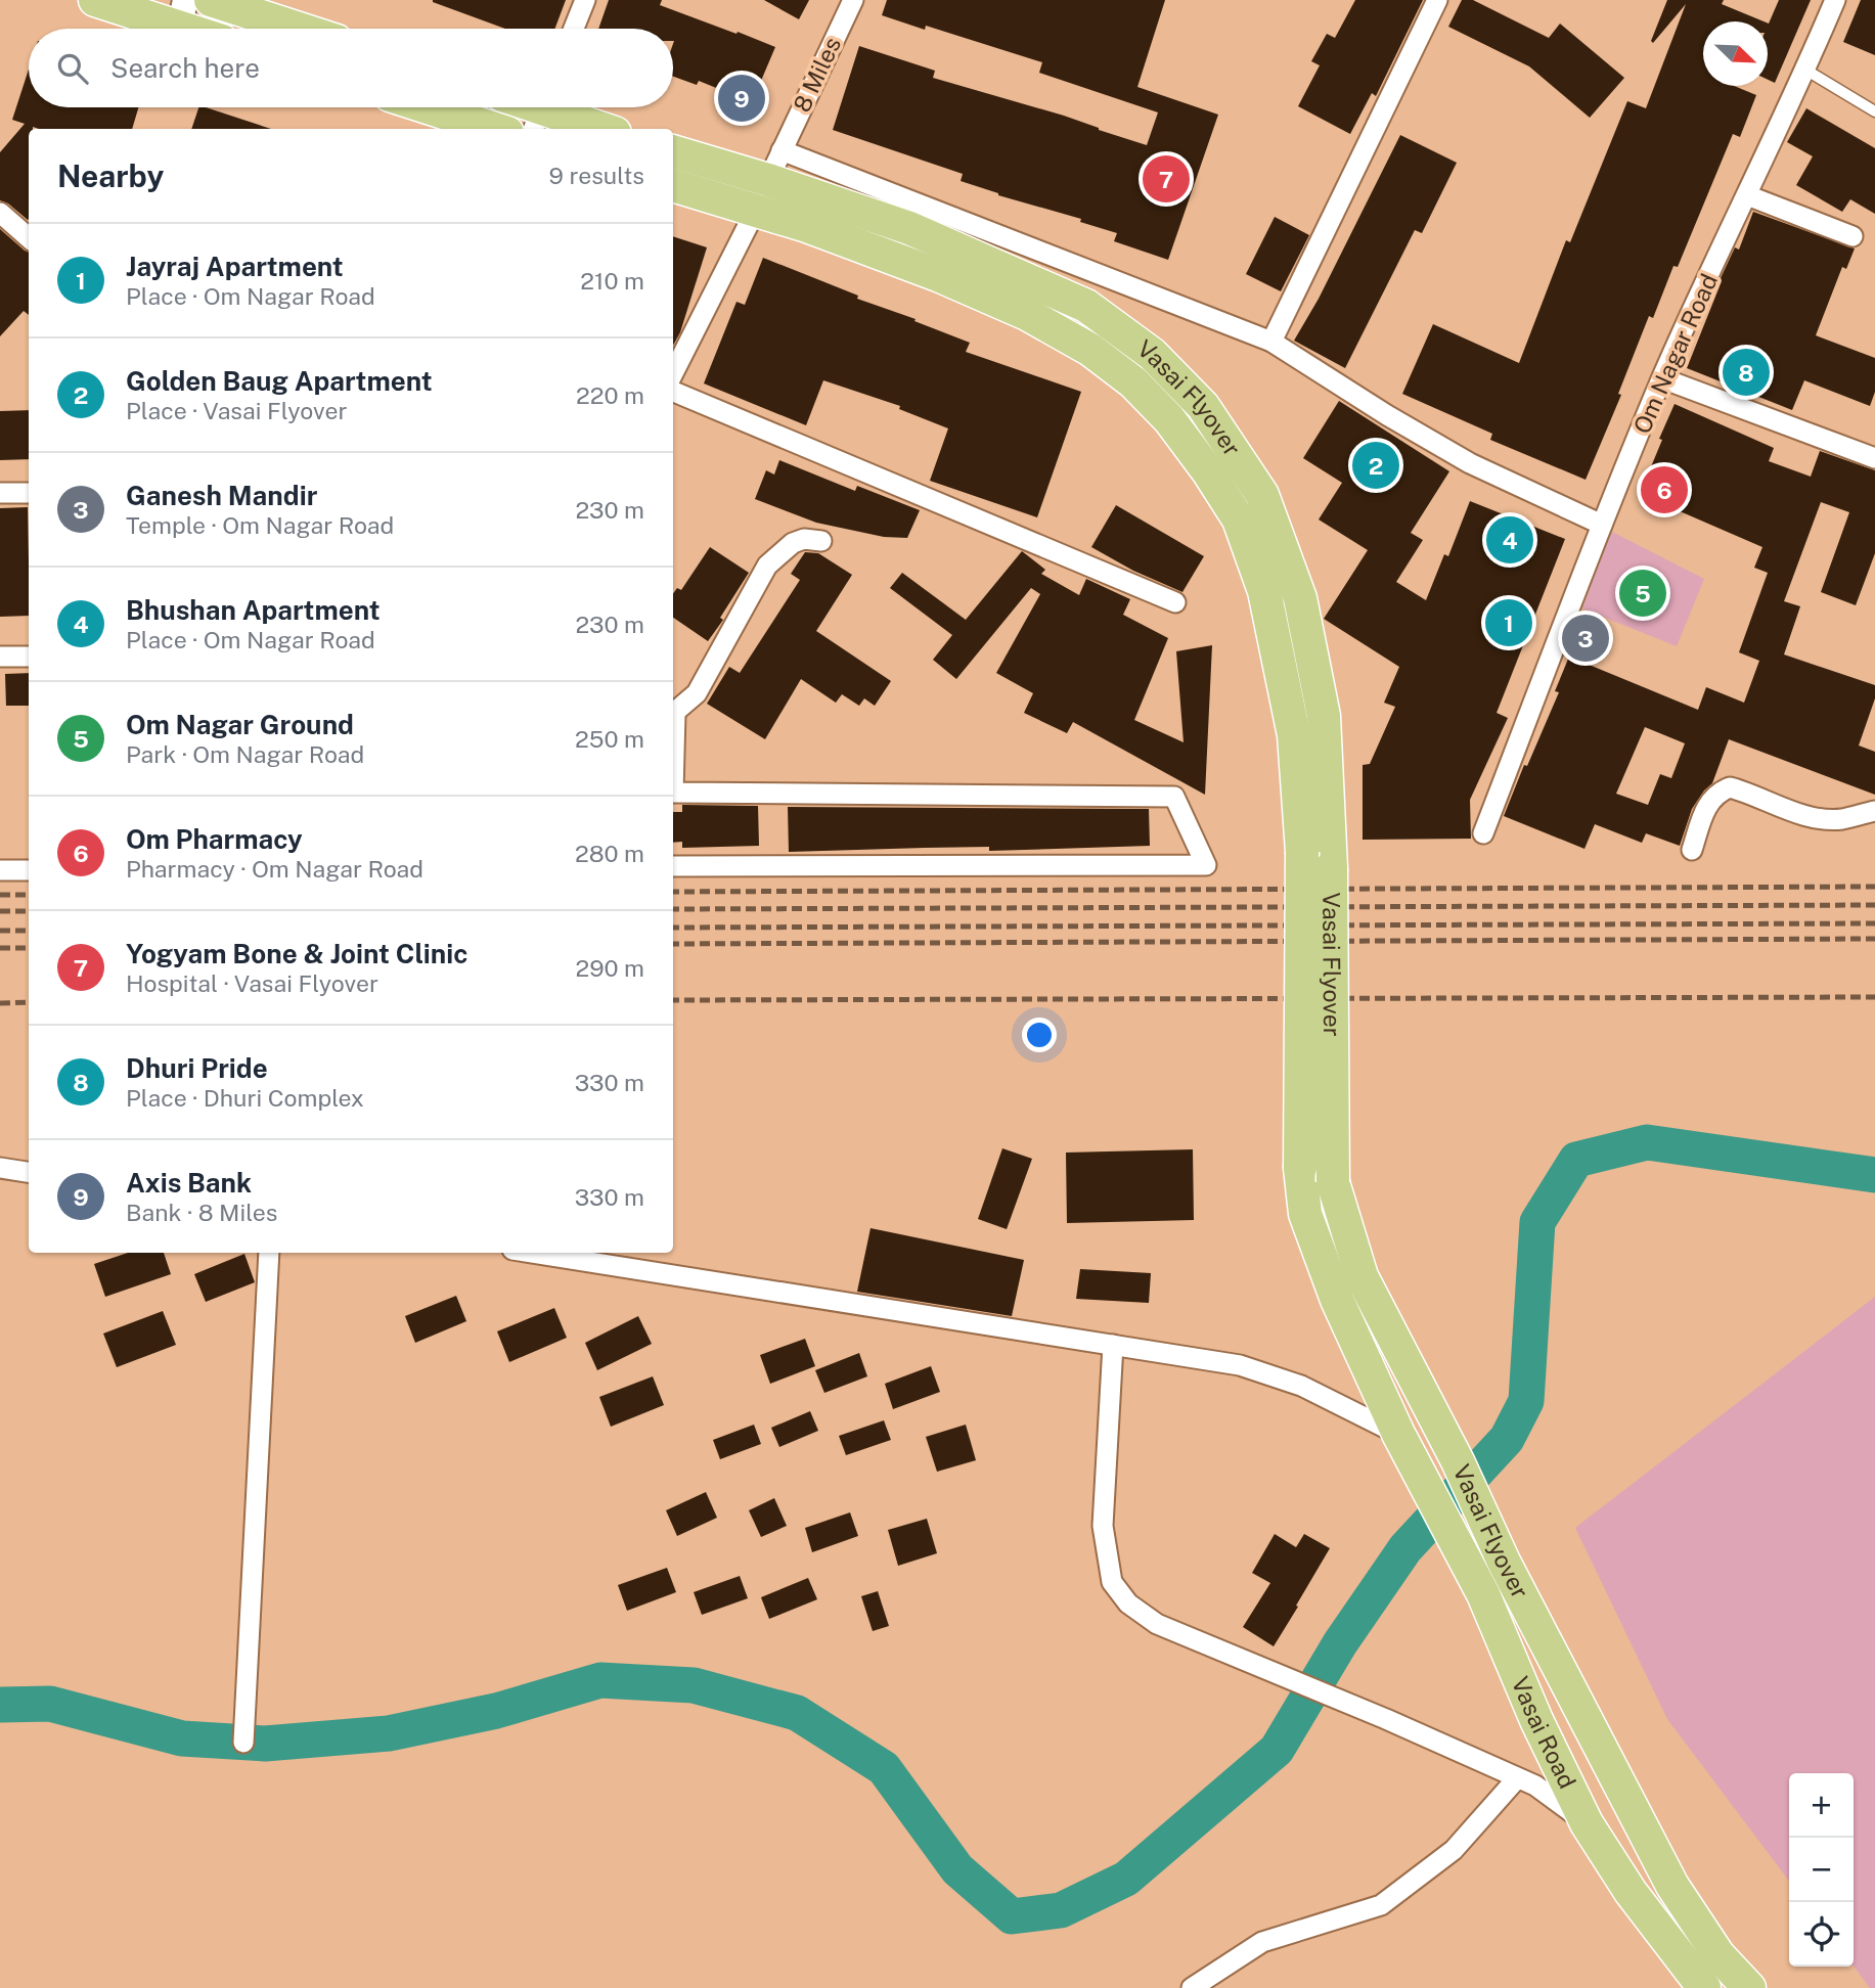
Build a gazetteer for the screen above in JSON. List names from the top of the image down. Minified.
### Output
{"streets":{"main road":["Vasai Flyover","Vasai Road"],"street":["8 Miles","Om Nagar Road"]},"crossings":[["8 Miles","Vasai Flyover"],["Vasai Flyover","Vasai Road"]],"north":"bottom right","page":{"search":"Search here","pins":["9","7","8","2","6","4","5","1","3"],"heading":["Nearby","9 results"],"list":[{"mark":"1","name":"Jayraj Apartment","note":"Place · Om Nagar Road","value":"210 m"},{"mark":"2","name":"Golden Baug Apartment","note":"Place · Vasai Flyover","value":"220 m"},{"mark":"3","name":"Ganesh Mandir","note":"Temple · Om Nagar Road","value":"230 m"},{"mark":"4","name":"Bhushan Apartment","note":"Place · Om Nagar Road","value":"230 m"},{"mark":"5","name":"Om Nagar Ground","note":"Park · Om Nagar Road","value":"250 m"},{"mark":"6","name":"Om Pharmacy","note":"Pharmacy · Om Nagar Road","value":"280 m"},{"mark":"7","name":"Yogyam Bone & Joint Clinic","note":"Hospital · Vasai Flyover","value":"290 m"},{"mark":"8","name":"Dhuri Pride","note":"Place · Dhuri Complex","value":"330 m"},{"mark":"9","name":"Axis Bank","note":"Bank · 8 Miles","value":"330 m"}],"map_buttons":["+","−"]}}
